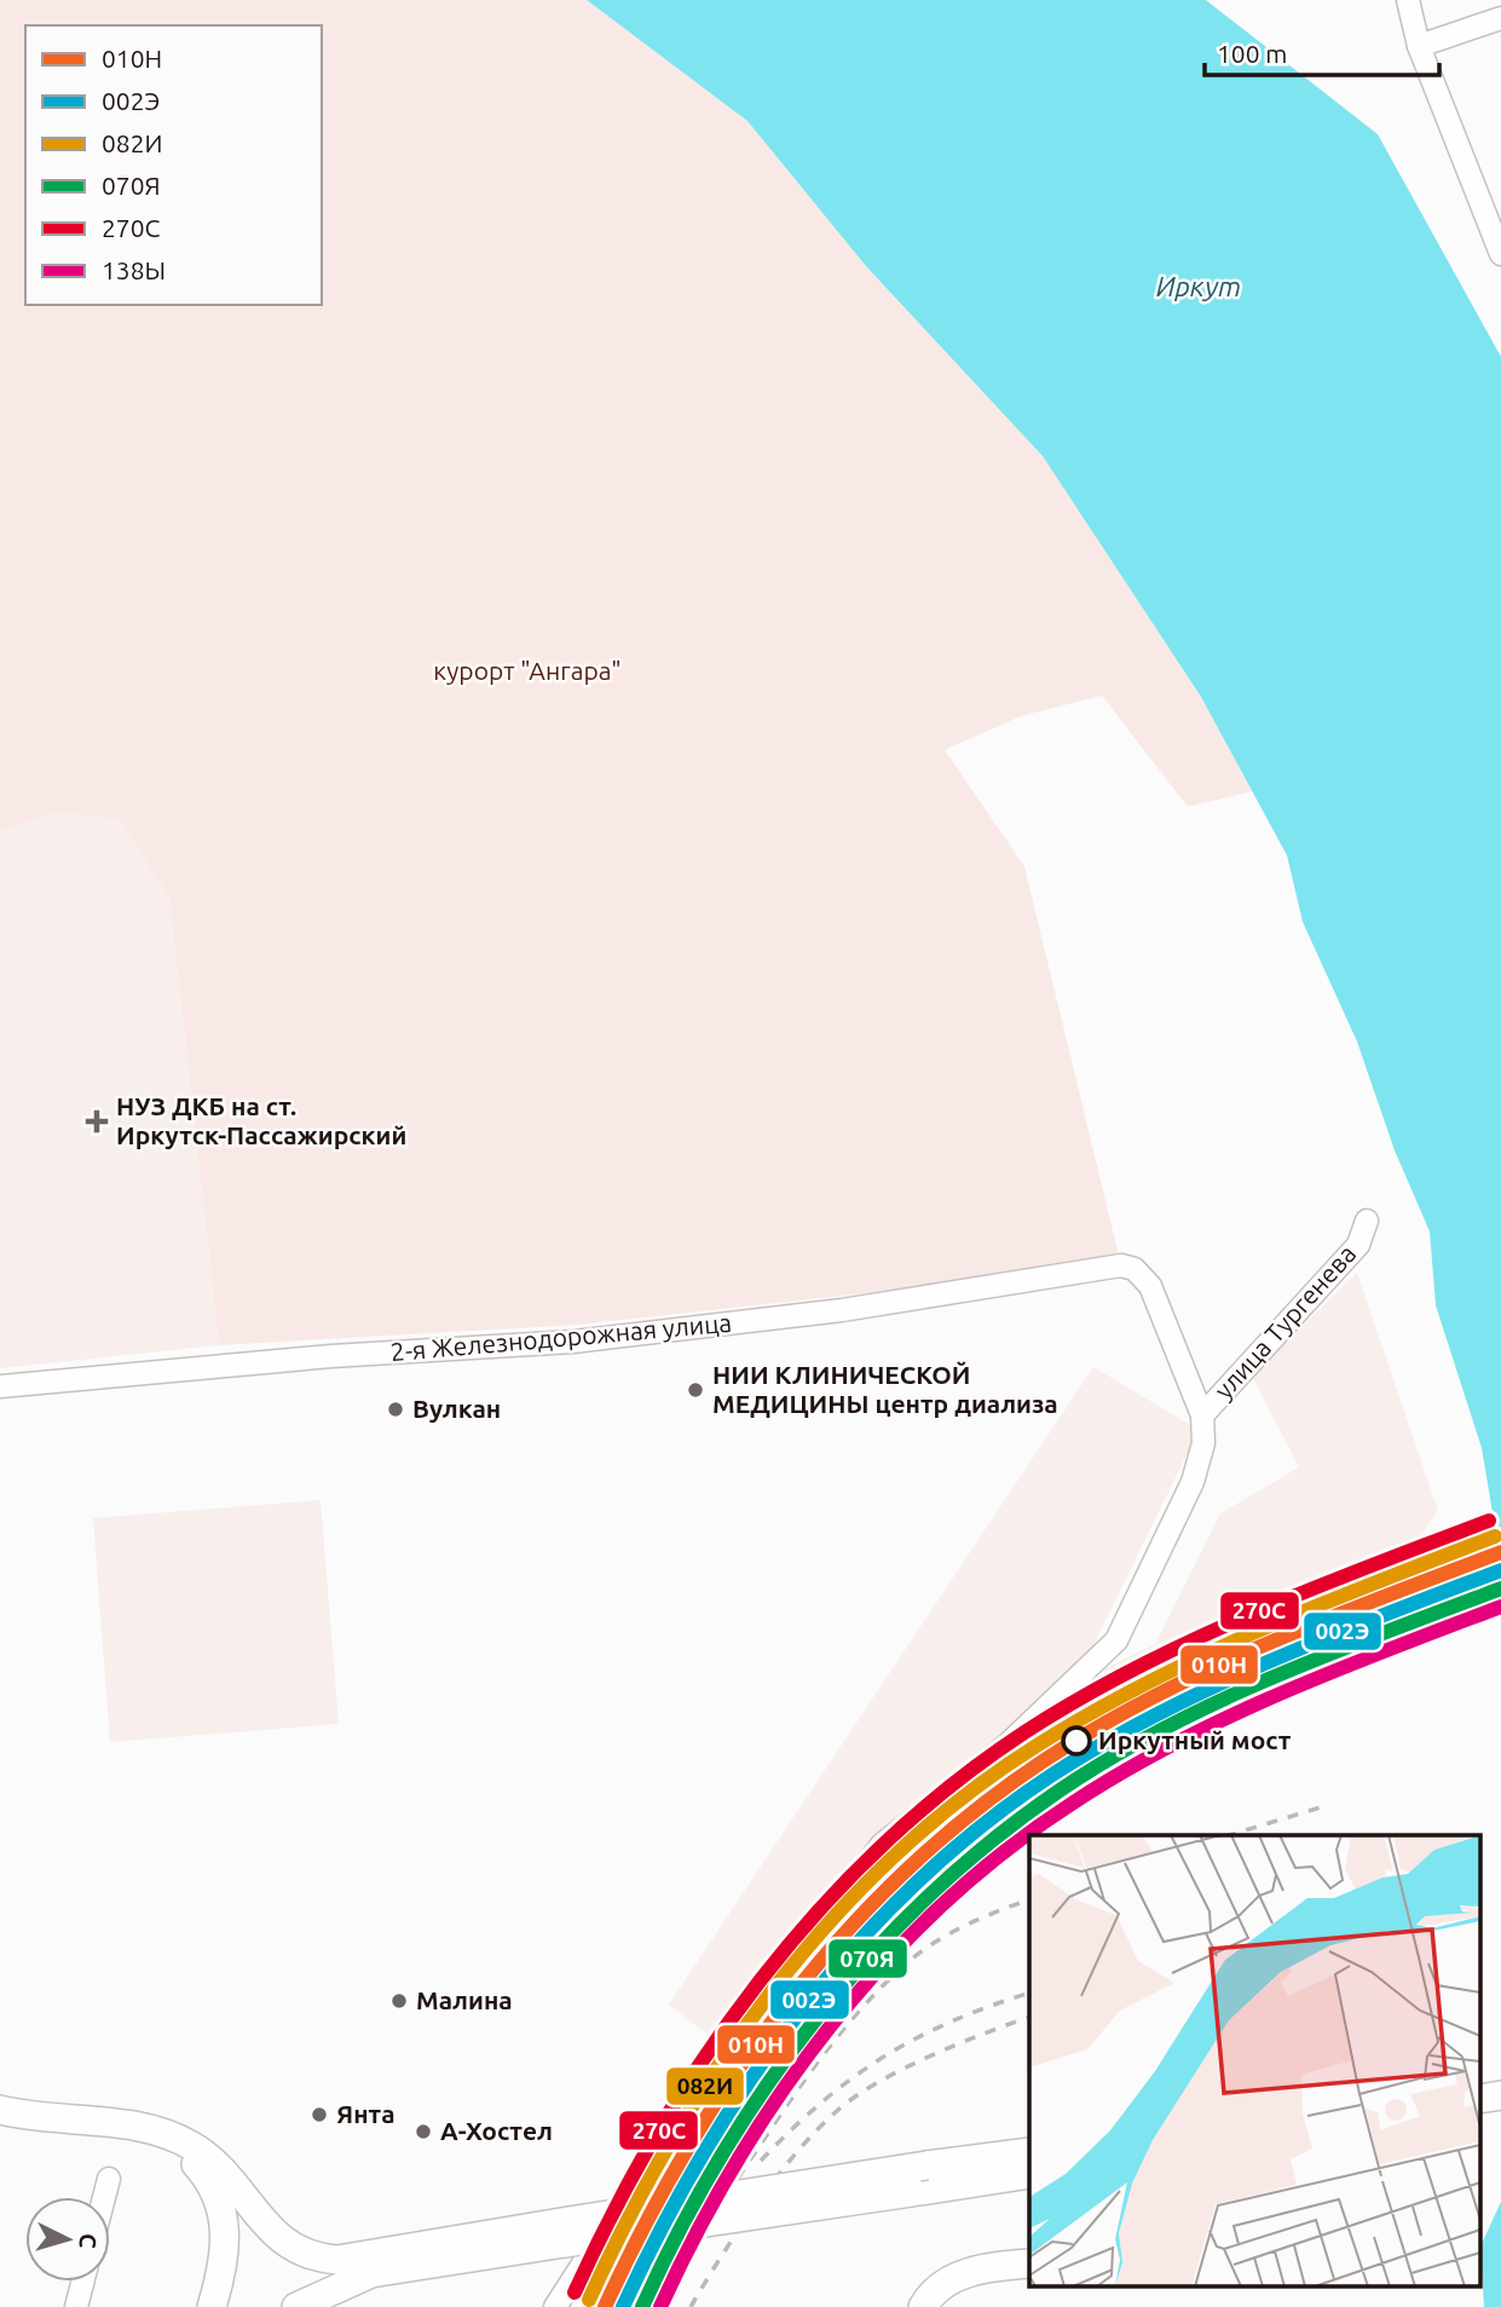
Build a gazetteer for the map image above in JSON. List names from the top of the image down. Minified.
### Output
{"streets":{"street":["улица Тургенева","2-я Железнодорожная улица"]},"crossings":[["улица Тургенева","2-я Железнодорожная улица"]],"water":["Иркут"],"parks":["курорт \"Ангара\""],"places":{"health":["НУЗ ДКБ на ст. Иркутск-Пассажирский"],"other":["НИИ КЛИНИЧЕСКОЙ МЕДИЦИНЫ центр диализа","Вулкан","Иркутный мост","Малина","Янта","А-Хостел"]},"lines":["transit line 270С","transit line 082И","transit line 010Н","transit line 002Э","transit line 070Я","transit line 138Ы"],"legend":["010Н","002Э","082И","070Я","270С","138Ы"],"scale_bar":"100 m","north":"right"}
